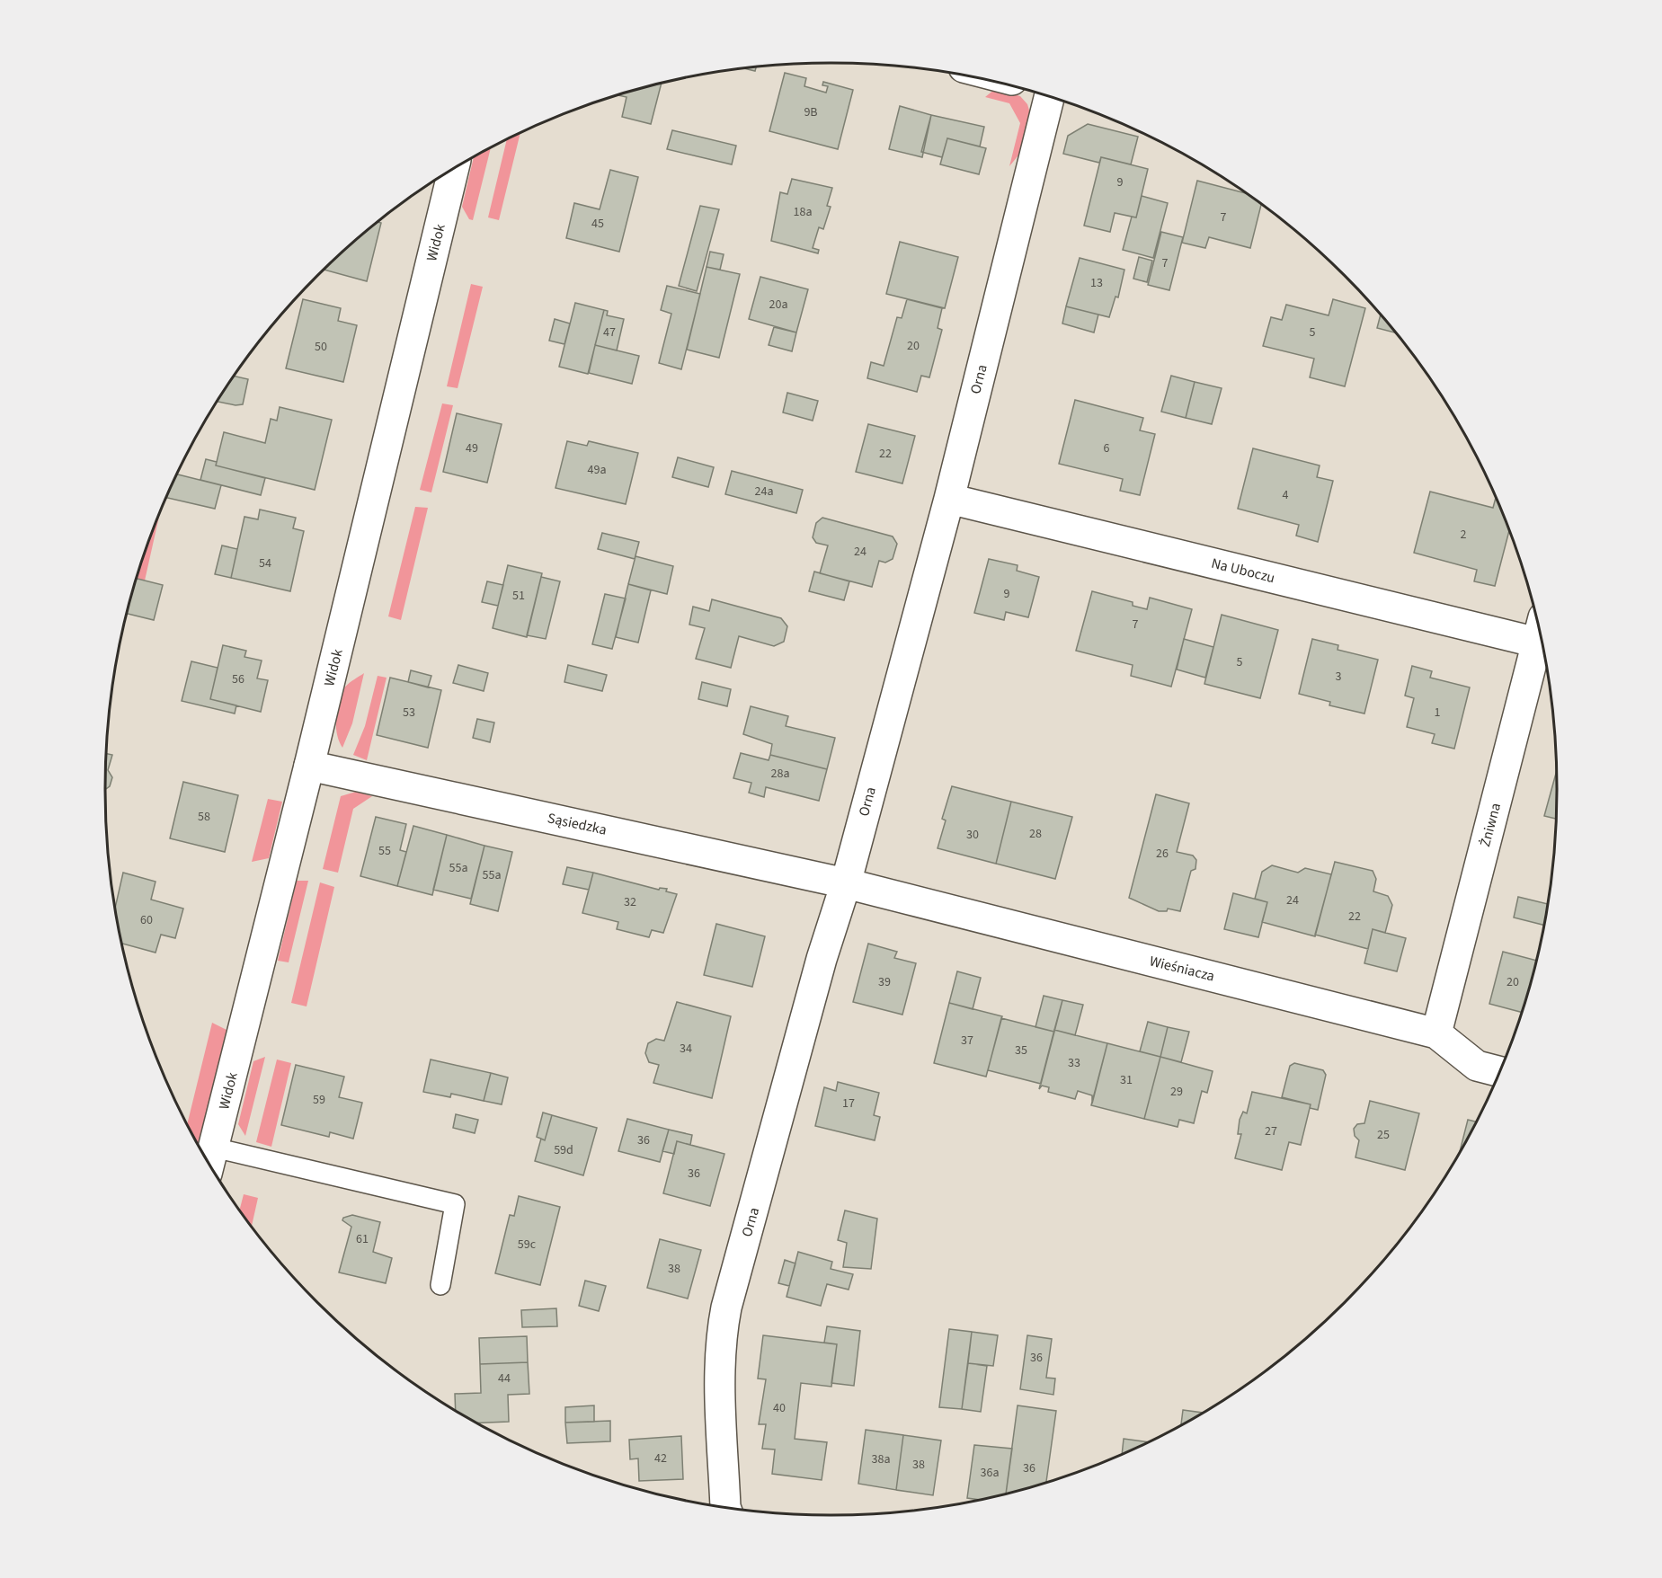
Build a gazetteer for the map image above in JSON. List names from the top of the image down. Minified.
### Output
{"streets":{"street":["Widok","Orna","Na Uboczu","Sąsiedzka","Żniwna","Wieśniacza"]},"crossings":[["Widok","Sąsiedzka"],["Orna","Na Uboczu"],["Orna","Sąsiedzka"],["Orna","Wieśniacza"],["Sąsiedzka","Wieśniacza"],["Żniwna","Wieśniacza"]],"house_numbers":["9B","9","18a","7","45","7","13","20a","47","5","20","50","49","6","22","49a","24a","4","2","24","54","9","51","7","5","3","56","53","1","28a","58","28","30","55","26","55a","55a","24","32","22","60","39","20","37","34","35","33","31","29","59","17","27","25","36","59d","36","61","59c","38","36","44","40","42","38a","38","36","36a"]}
